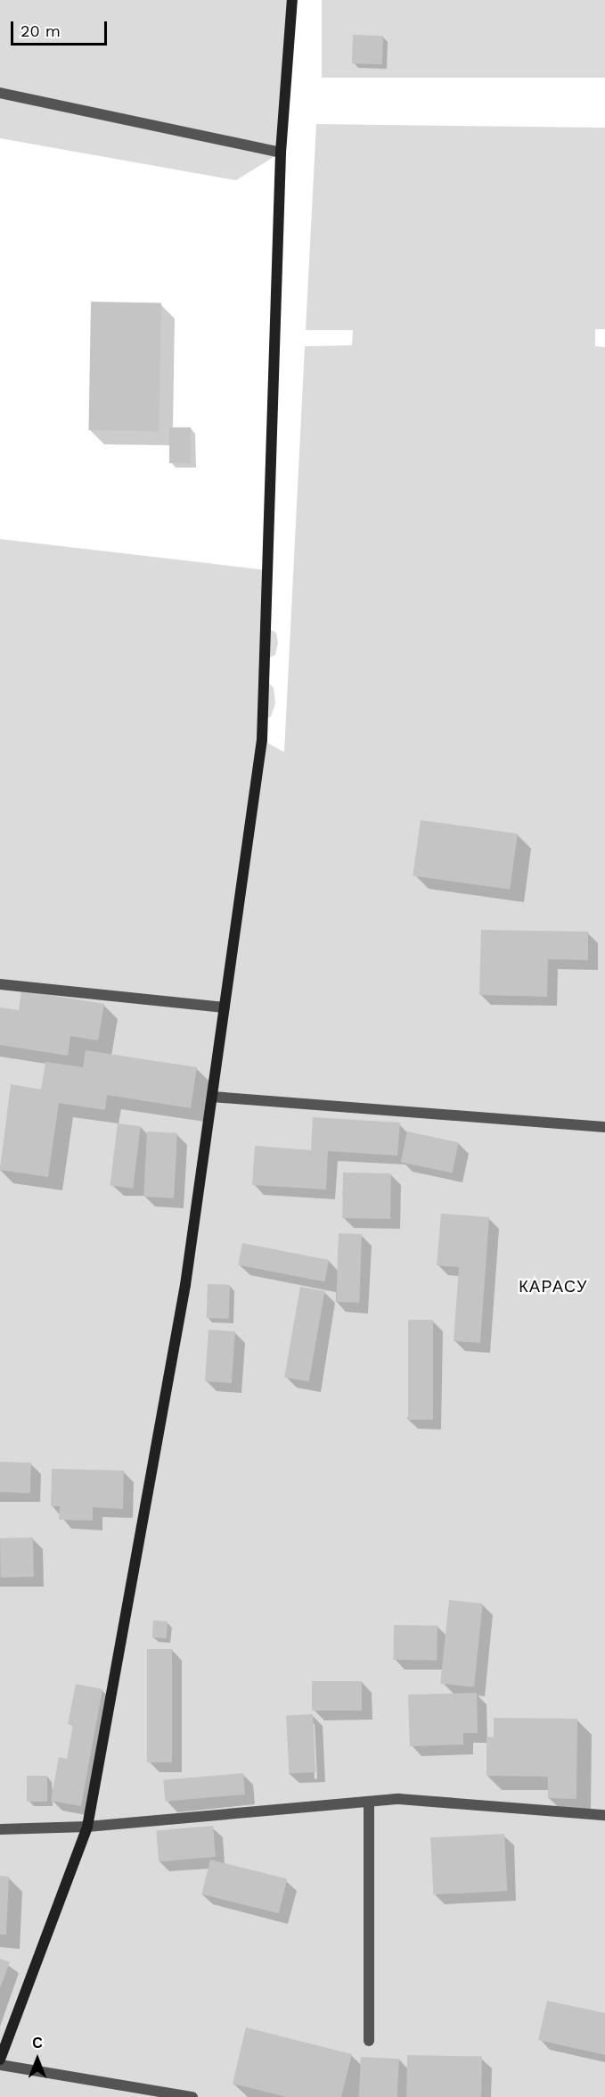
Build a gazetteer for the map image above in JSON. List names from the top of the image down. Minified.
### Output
{"districts":["КАРАСУ"],"scale_bar":"20 m","north":"top"}
